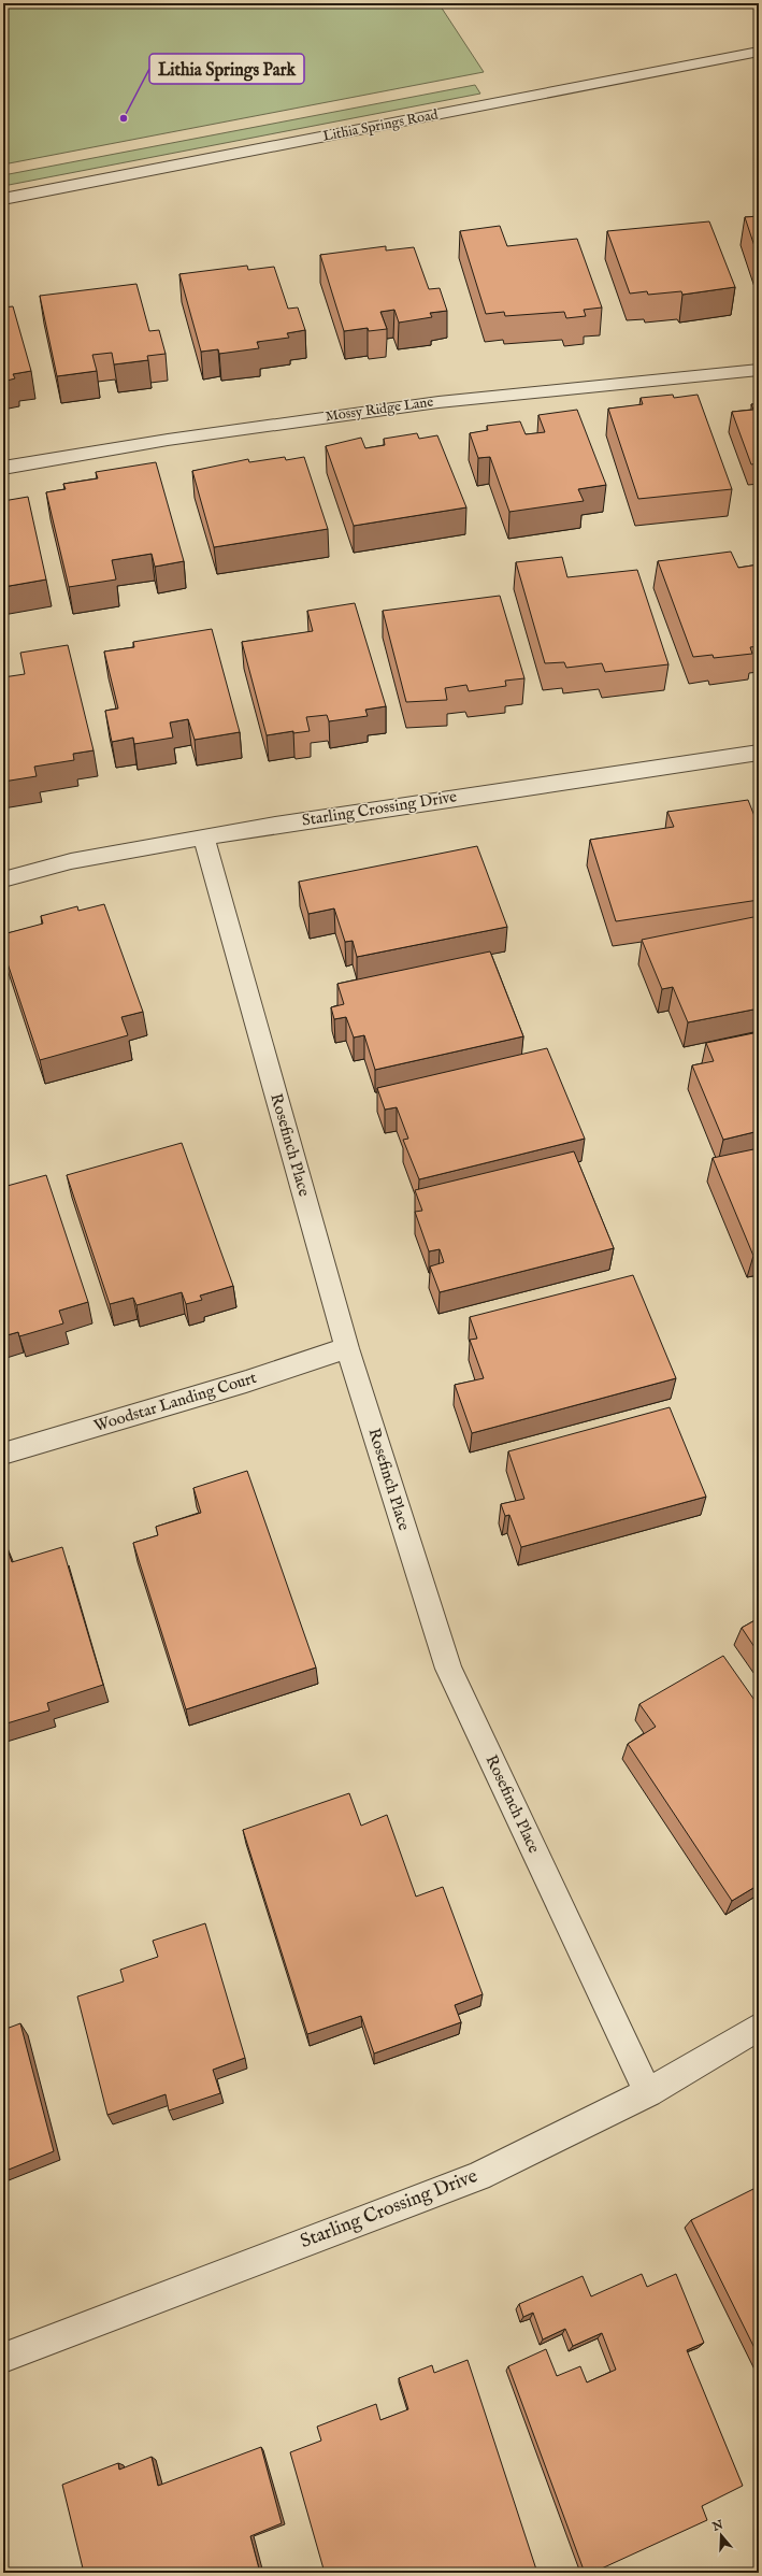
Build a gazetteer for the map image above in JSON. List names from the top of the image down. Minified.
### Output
{"streets":{"street":["Lithia Springs Road","Mossy Ridge Lane","Starling Crossing Drive","Rosefinch Place","Woodstar Landing Court"]},"crossings":[["Starling Crossing Drive","Rosefinch Place"],["Rosefinch Place","Woodstar Landing Court"]],"places":["Lithia Springs Park"],"north":"top"}
